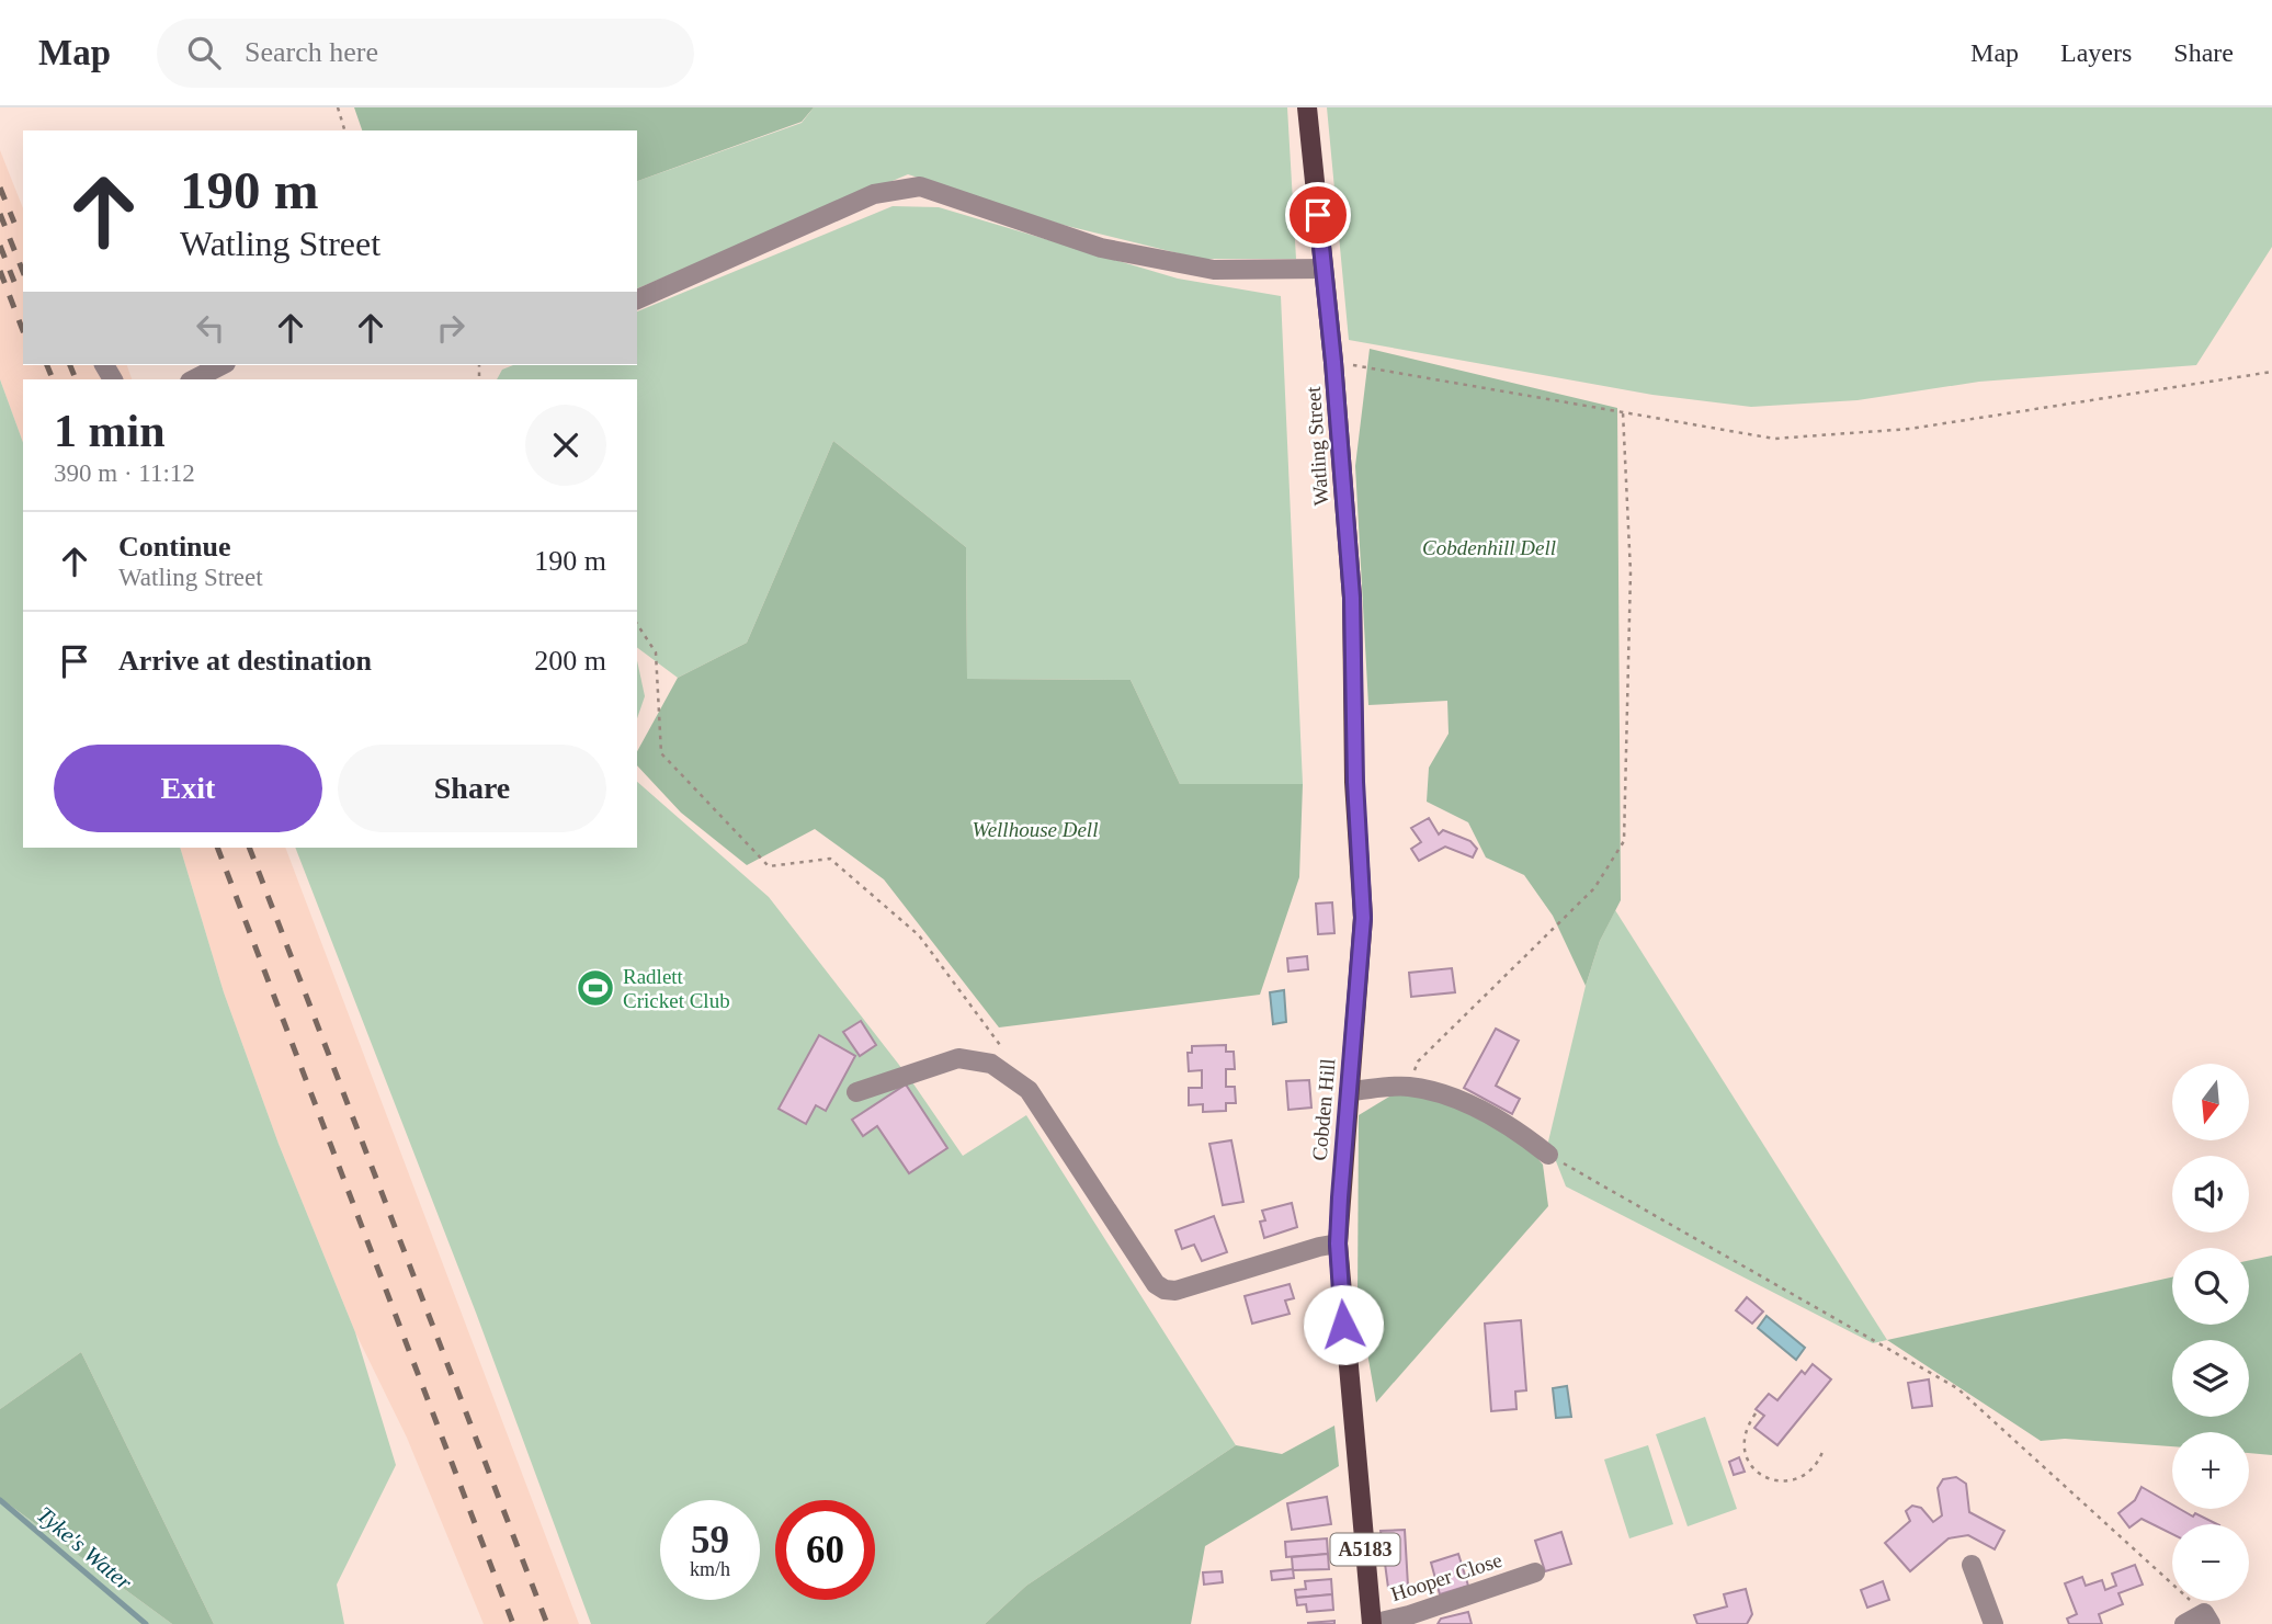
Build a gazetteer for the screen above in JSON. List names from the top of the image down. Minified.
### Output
{"streets":{"main road":["Watling Street","Cobden Hill","A5183"],"lane":["Hooper Close"]},"crossings":[["Watling Street","Cobden Hill"],["Cobden Hill","Hooper Close"]],"water":["Tyke's Water"],"parks":["Cobdenhill Dell","Wellhouse Dell"],"places":{"sports":["Radlett Cricket Club"]},"north":"bottom","page":{"header":"Map","search":"Search here","nav":["Map","Layers","Share"],"turn":["190 m","Watling Street"],"heading":["1 min","390 m · 11:12"],"list":[{"name":"Continue","note":"Watling Street","value":"190 m"},{"name":"Arrive at destination","value":"200 m"}],"buttons":["Exit","Share"],"map_buttons":["+","−"],"speed":"59 km/h","limit":"60"}}
